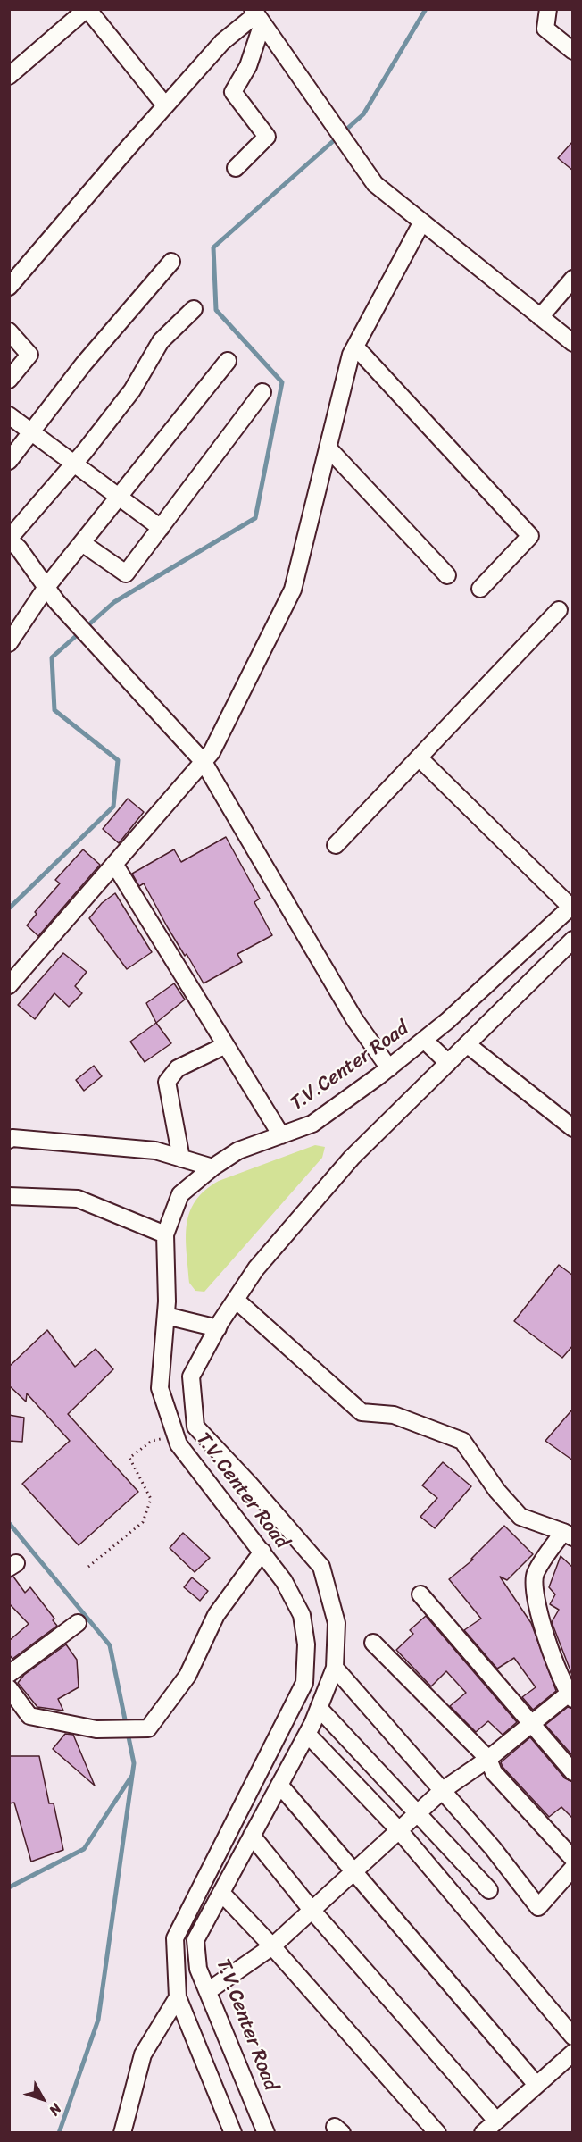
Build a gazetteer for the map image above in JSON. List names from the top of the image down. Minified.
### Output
{"streets":{"street":["T.V.Center Road"]},"north":"bottom right"}
